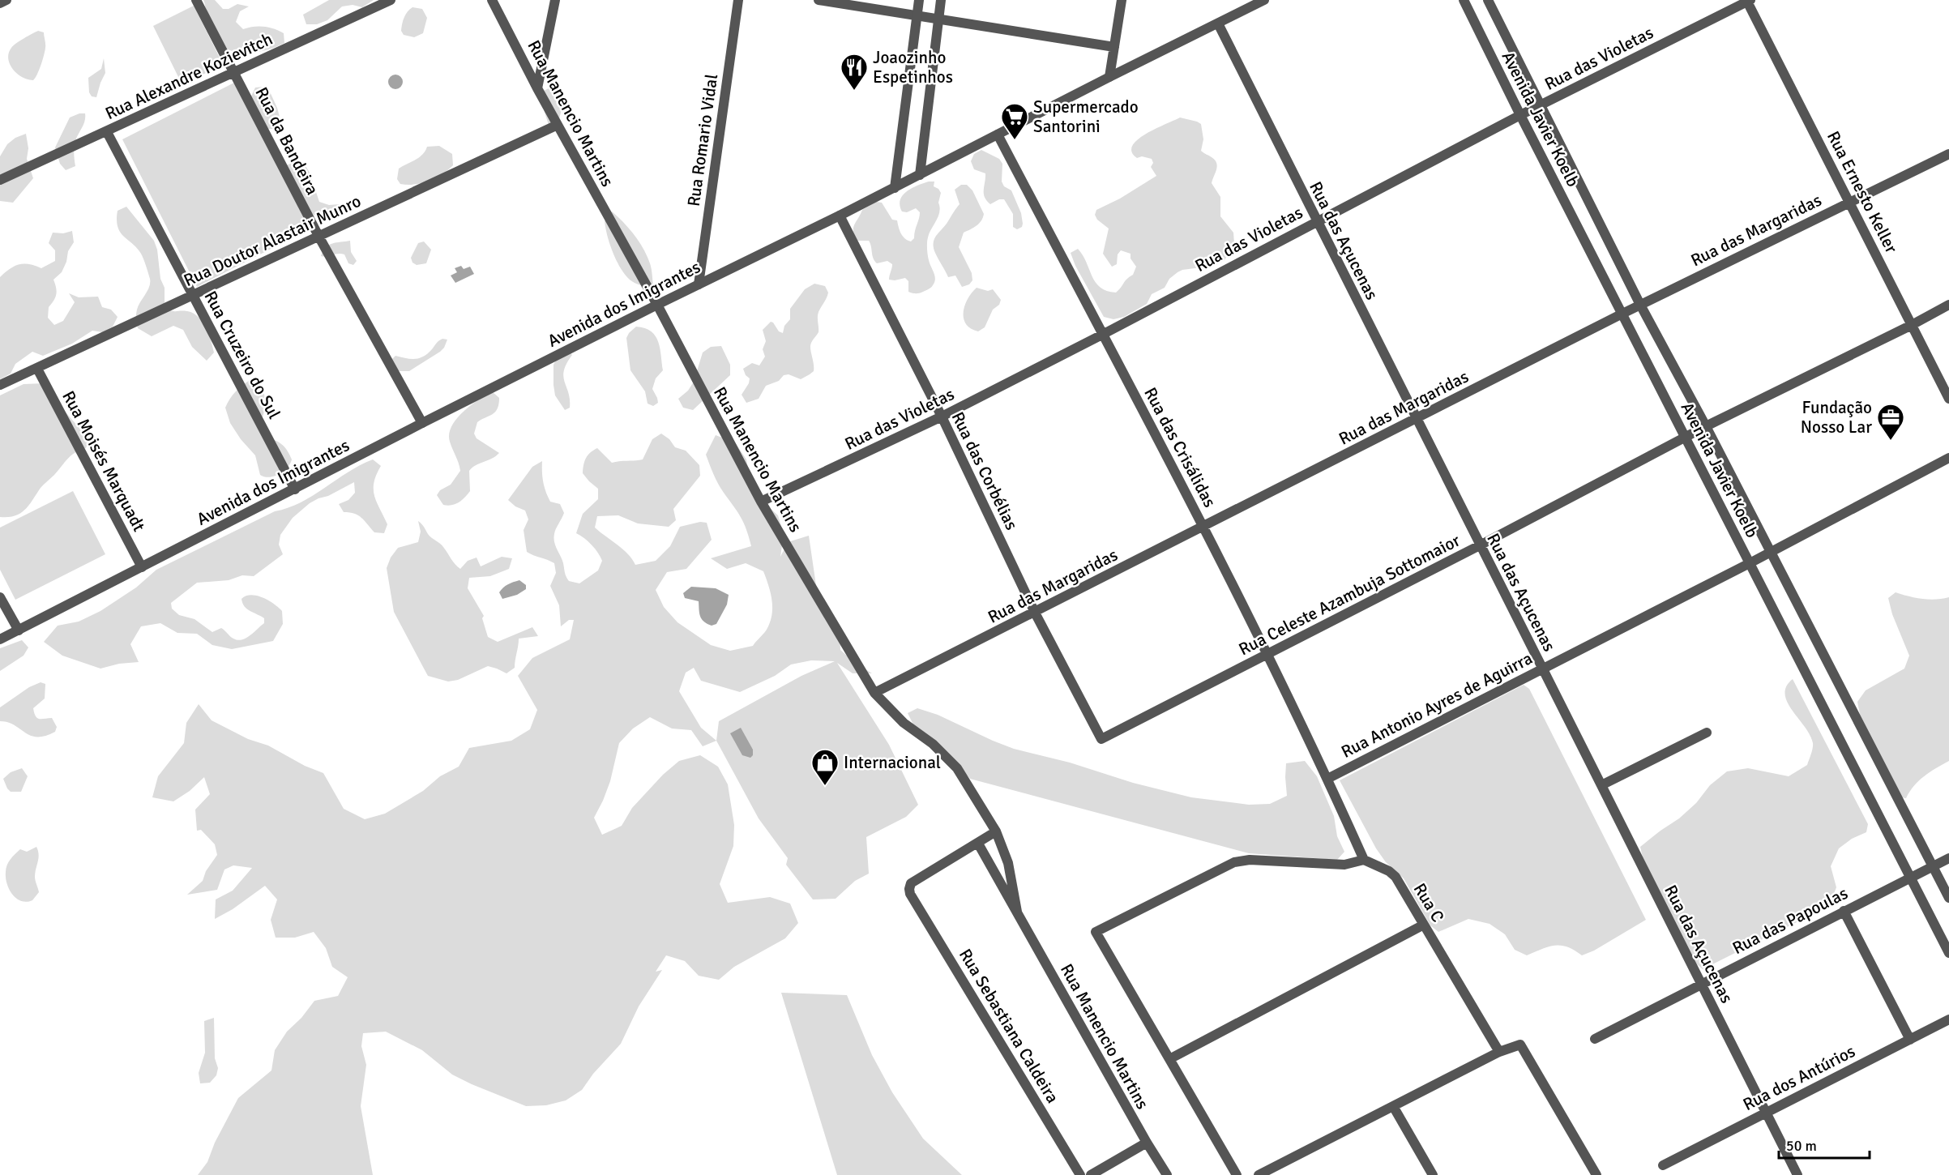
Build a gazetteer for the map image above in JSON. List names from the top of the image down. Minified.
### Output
{"streets":{"street":["Rua das Violetas","Rua Alexandre Kozievitch","Rua Manencio Martins","Avenida Javier Koelb","Rua Romario Vidal","Rua da Bandeira","Rua Ernesto Keller","Rua das Margaridas","Rua Doutor Alastair Munro","Rua das Açucenas","Avenida dos Imigrantes","Rua Cruzeiro do Sul","Rua das Crisálidas","Rua Moisés Marquadt","Rua das Corbélias","Rua Celeste Azambuja Sottomaior","Rua Antonio Ayres de Aguirra","Rua C","Rua das Papoulas","Rua Sebastiana Caldeira","Rua dos Antúrios"]},"crossings":[["Rua das Violetas","Rua Manencio Martins"],["Rua das Violetas","Avenida Javier Koelb"],["Rua das Violetas","Rua Ernesto Keller"],["Rua das Violetas","Rua das Açucenas"],["Rua das Violetas","Rua das Crisálidas"],["Rua das Violetas","Rua das Corbélias"],["Rua Alexandre Kozievitch","Rua da Bandeira"],["Rua Alexandre Kozievitch","Rua Cruzeiro do Sul"],["Rua Manencio Martins","Rua das Margaridas"],["Rua Manencio Martins","Rua Doutor Alastair Munro"],["Rua Manencio Martins","Avenida dos Imigrantes"],["Rua Manencio Martins","Rua Sebastiana Caldeira"],["Avenida Javier Koelb","Rua das Margaridas"],["Avenida Javier Koelb","Rua Celeste Azambuja Sottomaior"],["Avenida Javier Koelb","Rua Antonio Ayres de Aguirra"],["Avenida Javier Koelb","Rua das Papoulas"],["Rua Romario Vidal","Avenida dos Imigrantes"],["Rua da Bandeira","Rua Doutor Alastair Munro"],["Rua da Bandeira","Avenida dos Imigrantes"],["Rua Ernesto Keller","Rua das Margaridas"],["Rua Ernesto Keller","Rua Celeste Azambuja Sottomaior"],["Rua das Margaridas","Rua das Açucenas"],["Rua das Margaridas","Rua das Crisálidas"],["Rua das Margaridas","Rua das Corbélias"],["Rua Doutor Alastair Munro","Rua Cruzeiro do Sul"],["Rua Doutor Alastair Munro","Rua Moisés Marquadt"],["Rua das Açucenas","Avenida dos Imigrantes"],["Rua das Açucenas","Rua Celeste Azambuja Sottomaior"],["Rua das Açucenas","Rua Antonio Ayres de Aguirra"],["Rua das Açucenas","Rua das Papoulas"],["Rua das Açucenas","Rua dos Antúrios"],["Avenida dos Imigrantes","Rua Cruzeiro do Sul"],["Avenida dos Imigrantes","Rua das Crisálidas"],["Avenida dos Imigrantes","Rua Moisés Marquadt"],["Avenida dos Imigrantes","Rua das Corbélias"],["Rua das Crisálidas","Rua Celeste Azambuja Sottomaior"],["Rua das Crisálidas","Rua Antonio Ayres de Aguirra"],["Rua das Corbélias","Rua Celeste Azambuja Sottomaior"]],"places":{"restaurant":["Joaozinho Espetinhos"],"supermarket":["Supermercado Santorini"],"office":["Fundação Nosso Lar"],"shop":["Internacional"]},"scale_bar":"50 m"}
